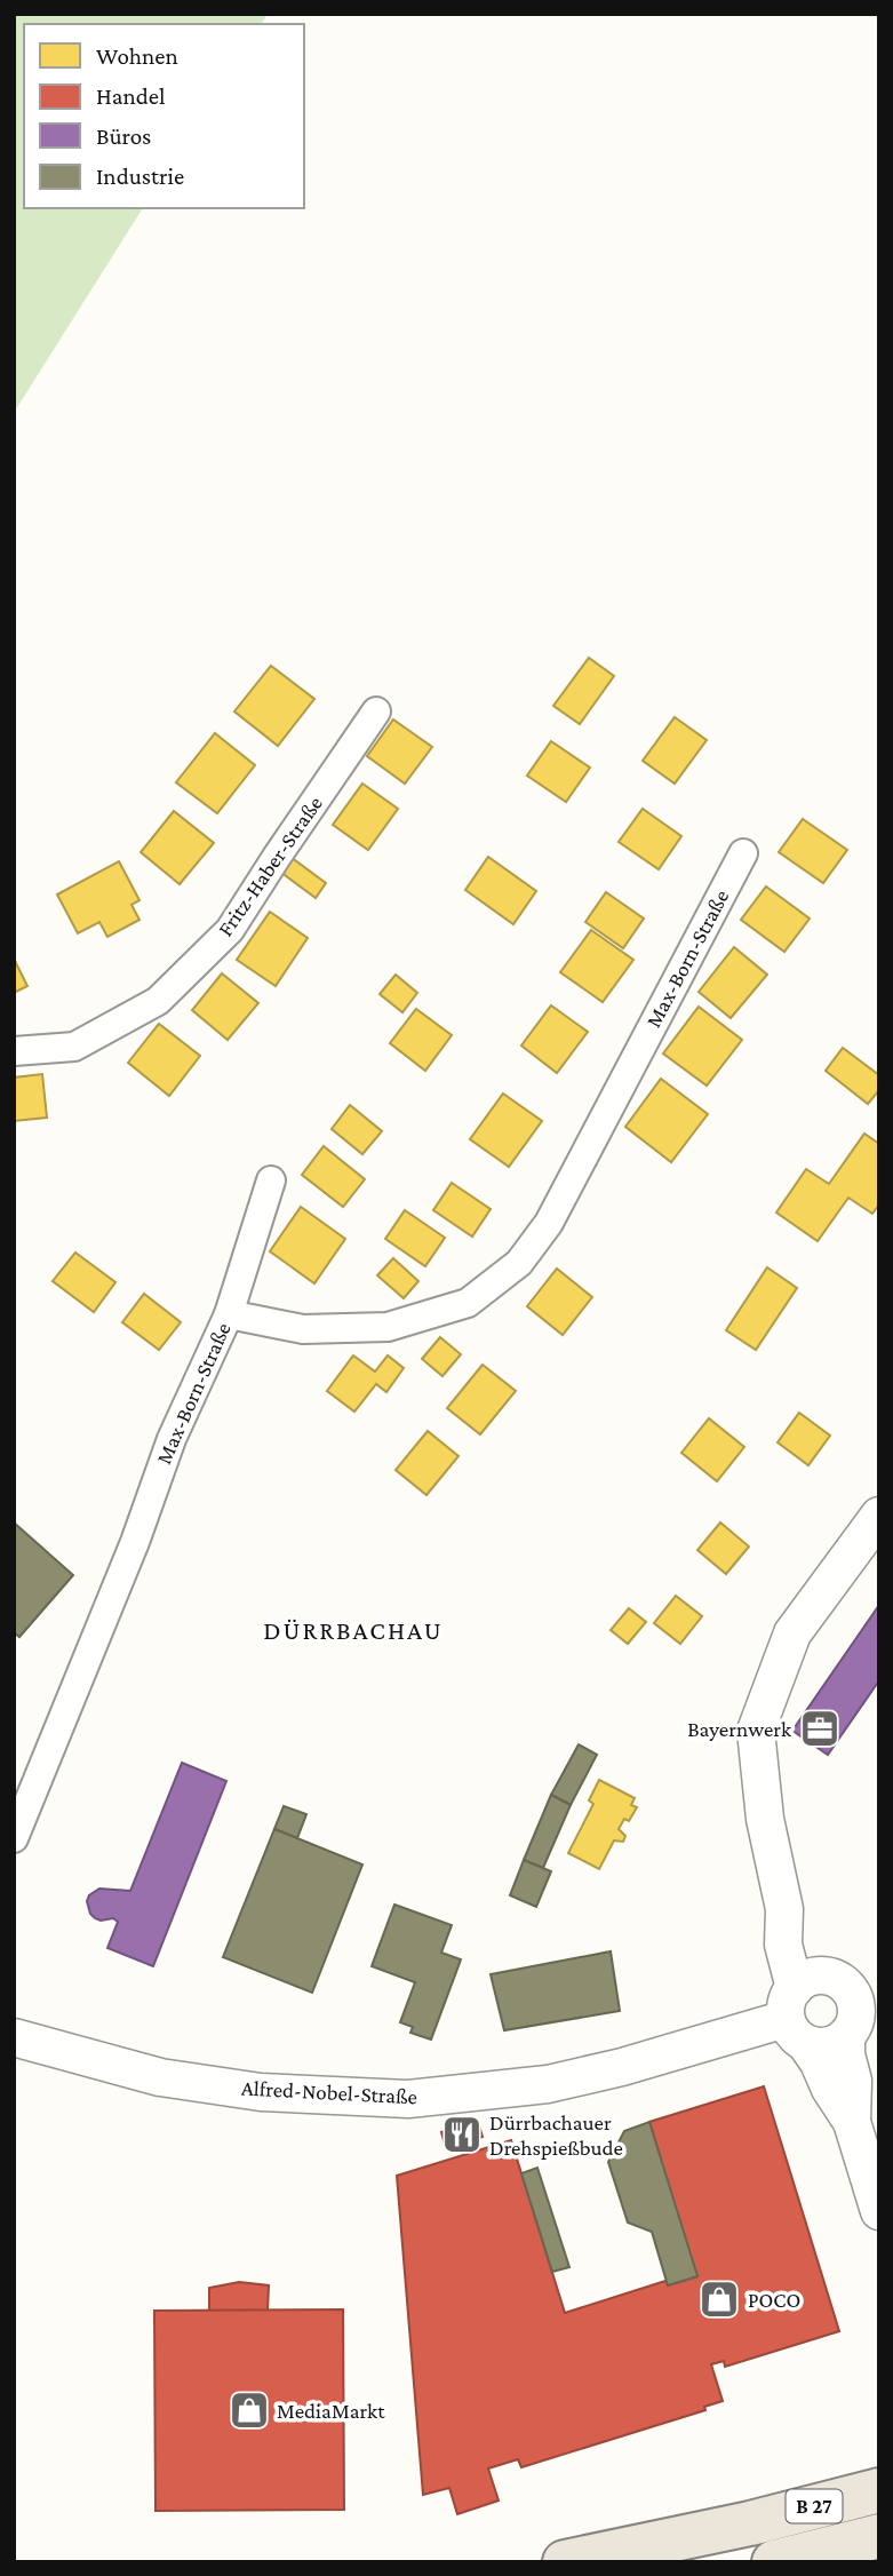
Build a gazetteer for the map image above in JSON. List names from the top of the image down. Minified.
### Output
{"streets":{"highway":["B 27"],"street":["Fritz-Haber-Straße","Max-Born-Straße","Alfred-Nobel-Straße"]},"districts":["DÜRRBACHAU"],"places":{"office":["Bayernwerk"],"restaurant":["Dürrbachauer Drehspießbude"],"shop":["POCO","MediaMarkt"]},"legend":["Wohnen","Handel","Büros","Industrie"]}
